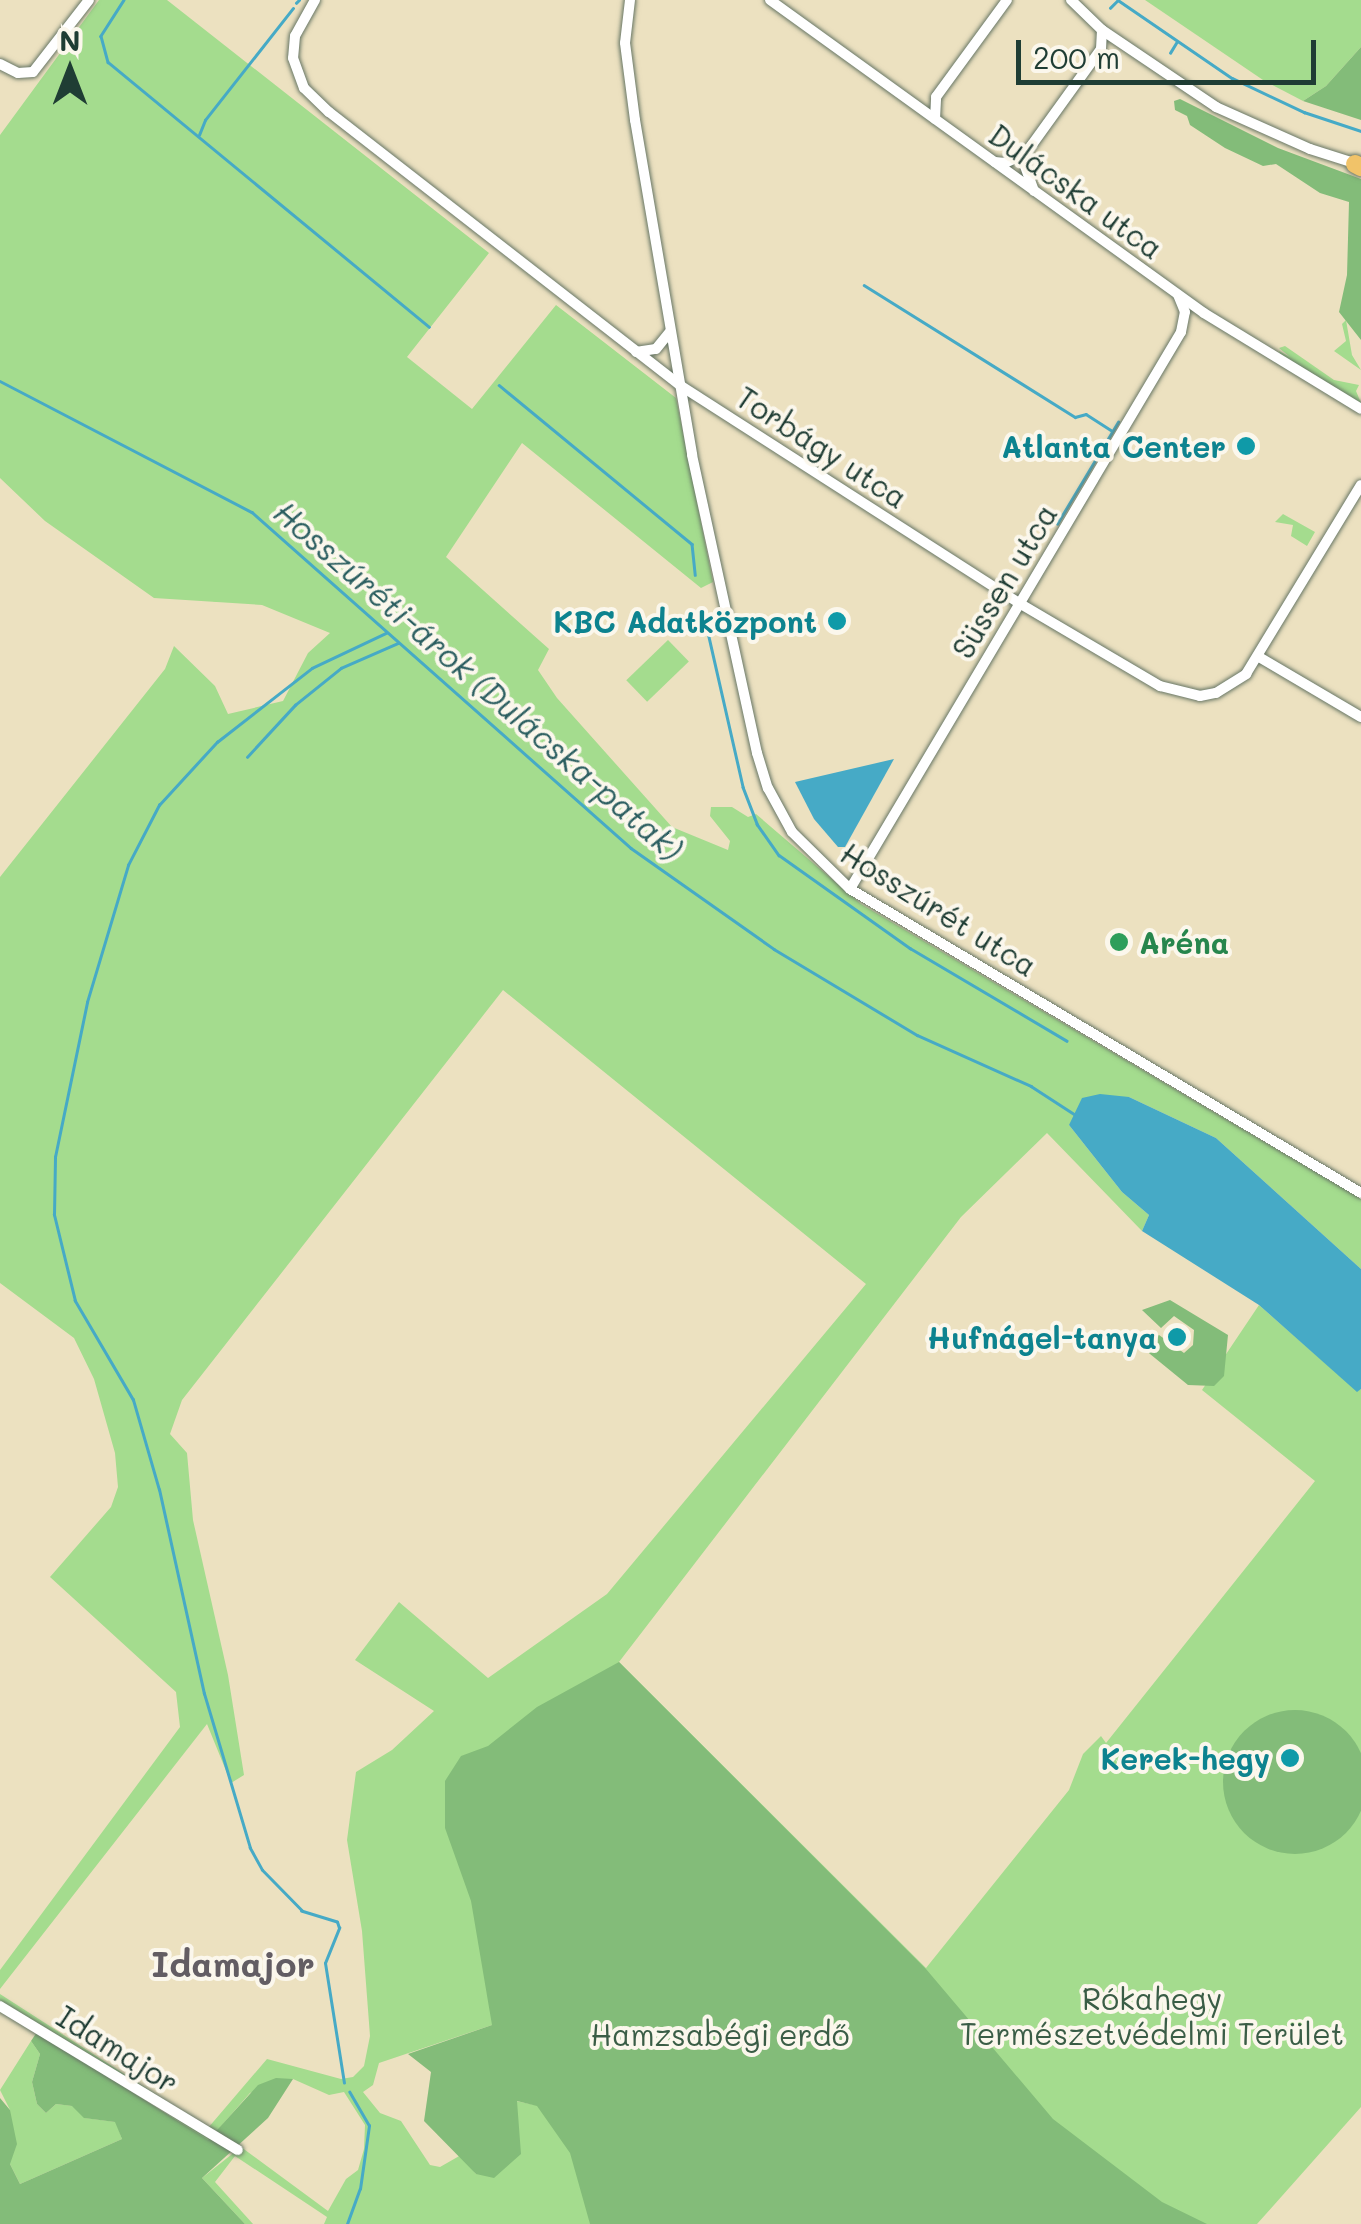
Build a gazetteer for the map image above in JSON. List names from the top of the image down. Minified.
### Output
{"streets":{"street":["Dulácska utca","Torbágy utca","Süssen utca","Hosszúrét utca","Idamajor"]},"crossings":[["Dulácska utca","Süssen utca"],["Torbágy utca","Süssen utca"],["Torbágy utca","Hosszúrét utca"],["Süssen utca","Hosszúrét utca"]],"districts":["Idamajor"],"water":["Hosszúréti-árok (Dulácska-patak)"],"parks":["Rókahegy Természetvédelmi Terület","Hamzsabégi erdő"],"places":["Atlanta Center","KBC Adatközpont","Aréna","Hufnágel-tanya","Kerek-hegy"],"scale_bar":"200 m","north":"top"}
